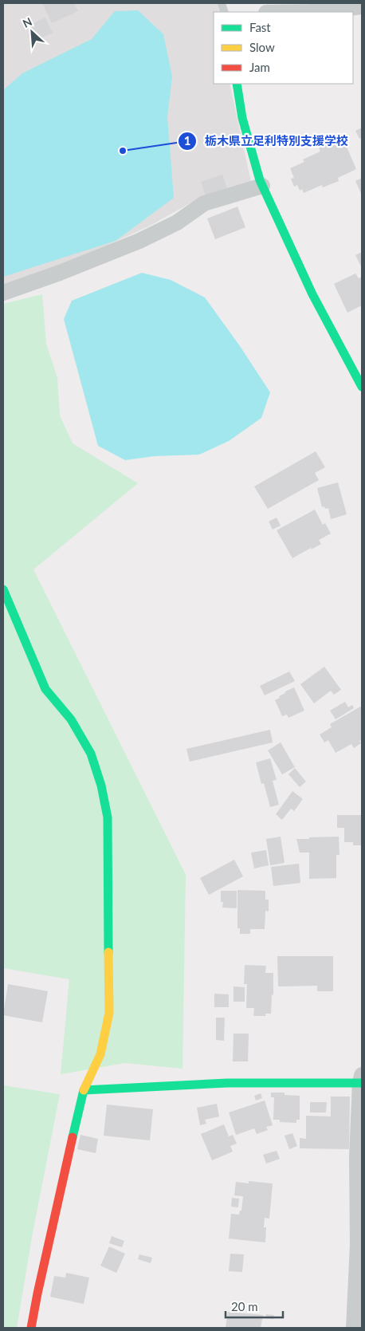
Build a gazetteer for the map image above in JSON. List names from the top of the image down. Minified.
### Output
{"places":["栃木県立足利特別支援学校"],"legend":["Fast","Slow","Jam"],"scale_bar":"20 m","north":"top left"}
